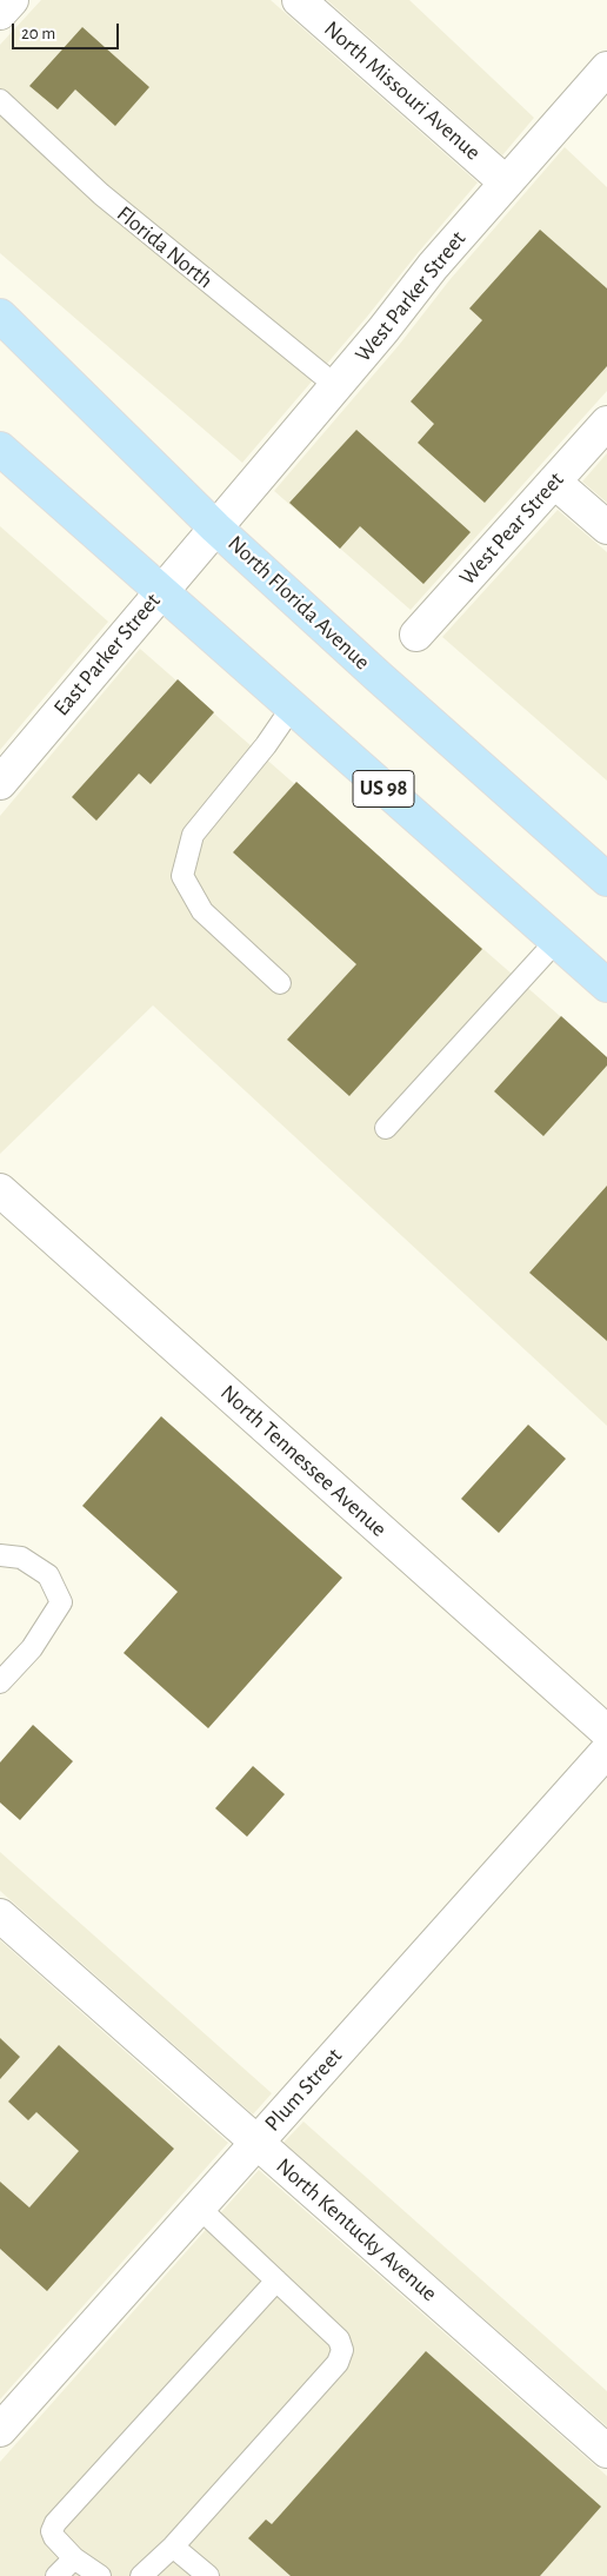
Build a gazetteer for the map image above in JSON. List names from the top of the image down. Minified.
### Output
{"streets":{"main road":["North Florida Avenue","US 98"],"street":["North Missouri Avenue","West Parker Street","West Pear Street","East Parker Street","North Tennessee Avenue","Plum Street","North Kentucky Avenue"],"lane":["Florida North"]},"crossings":[["North Missouri Avenue","West Parker Street"],["Florida North","West Parker Street"],["West Parker Street","North Florida Avenue"],["West Parker Street","East Parker Street"],["North Florida Avenue","East Parker Street"],["East Parker Street","US 98"],["Plum Street","North Kentucky Avenue"]],"scale_bar":"20 m"}
